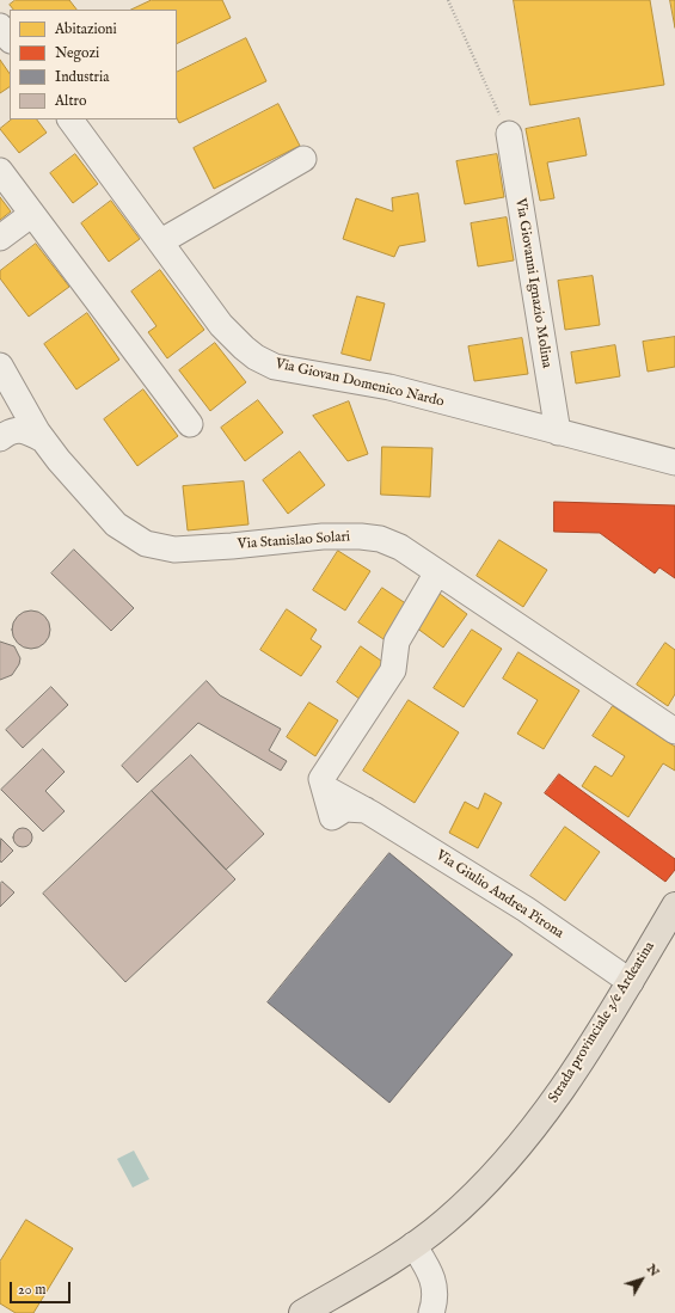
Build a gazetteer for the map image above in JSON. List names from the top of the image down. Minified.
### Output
{"streets":{"main road":["Strada provinciale 3/e Ardeatina"],"street":["Via Giovanni Ignazio Molina","Via Giovan Domenico Nardo","Via Stanislao Solari","Via Giulio Andrea Pirona"]},"crossings":[["Via Giovanni Ignazio Molina","Via Giovan Domenico Nardo"],["Via Stanislao Solari","Via Giulio Andrea Pirona"],["Via Giulio Andrea Pirona","Strada provinciale 3/e Ardeatina"]],"legend":["Abitazioni","Negozi","Industria","Altro"],"scale_bar":"20 m","north":"top right"}
